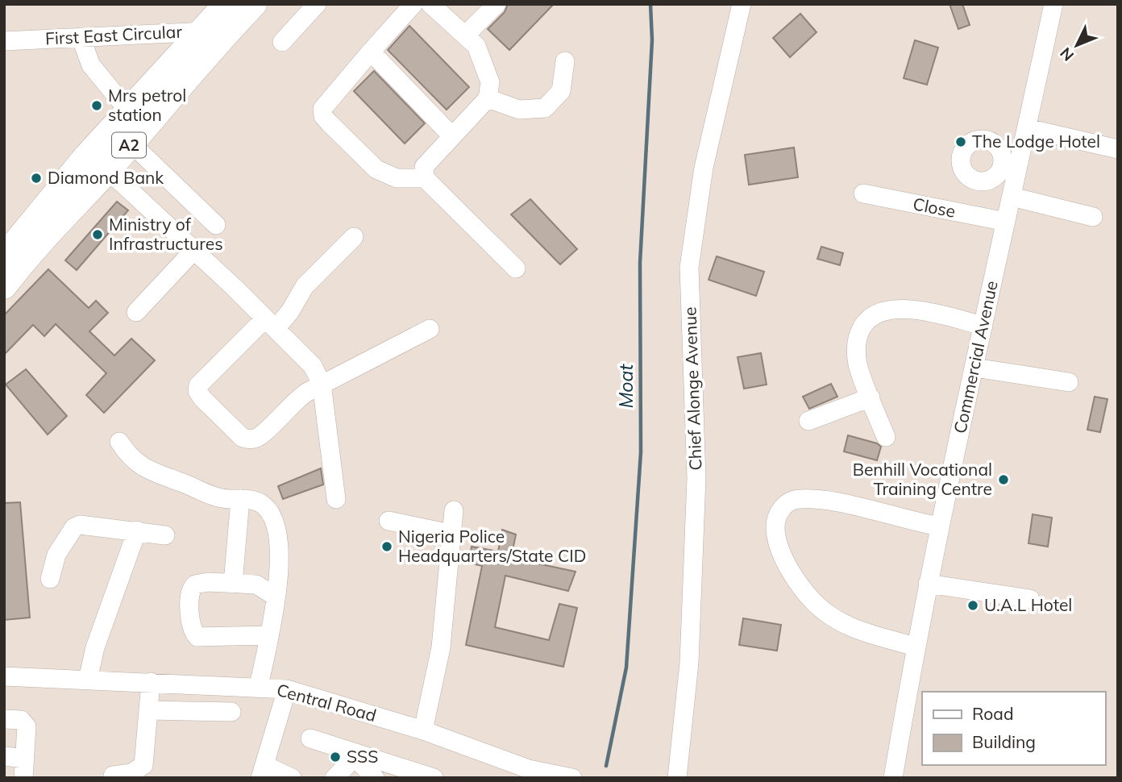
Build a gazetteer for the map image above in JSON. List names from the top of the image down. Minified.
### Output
{"streets":{"highway":["A2"],"street":["First East Circular","Close","Commercial Avenue","Chief Alonge Avenue","Central Road"]},"crossings":[["First East Circular","A2"],["Close","Commercial Avenue"]],"water":["Moat"],"places":["Mrs petrol station","The Lodge Hotel","Diamond Bank","Ministry of Infrastructures","Benhill Vocational Training Centre","Nigeria Police Headquarters/State CID","U.A.L Hotel","SSS"],"legend":["Road","Building"],"north":"bottom left"}
